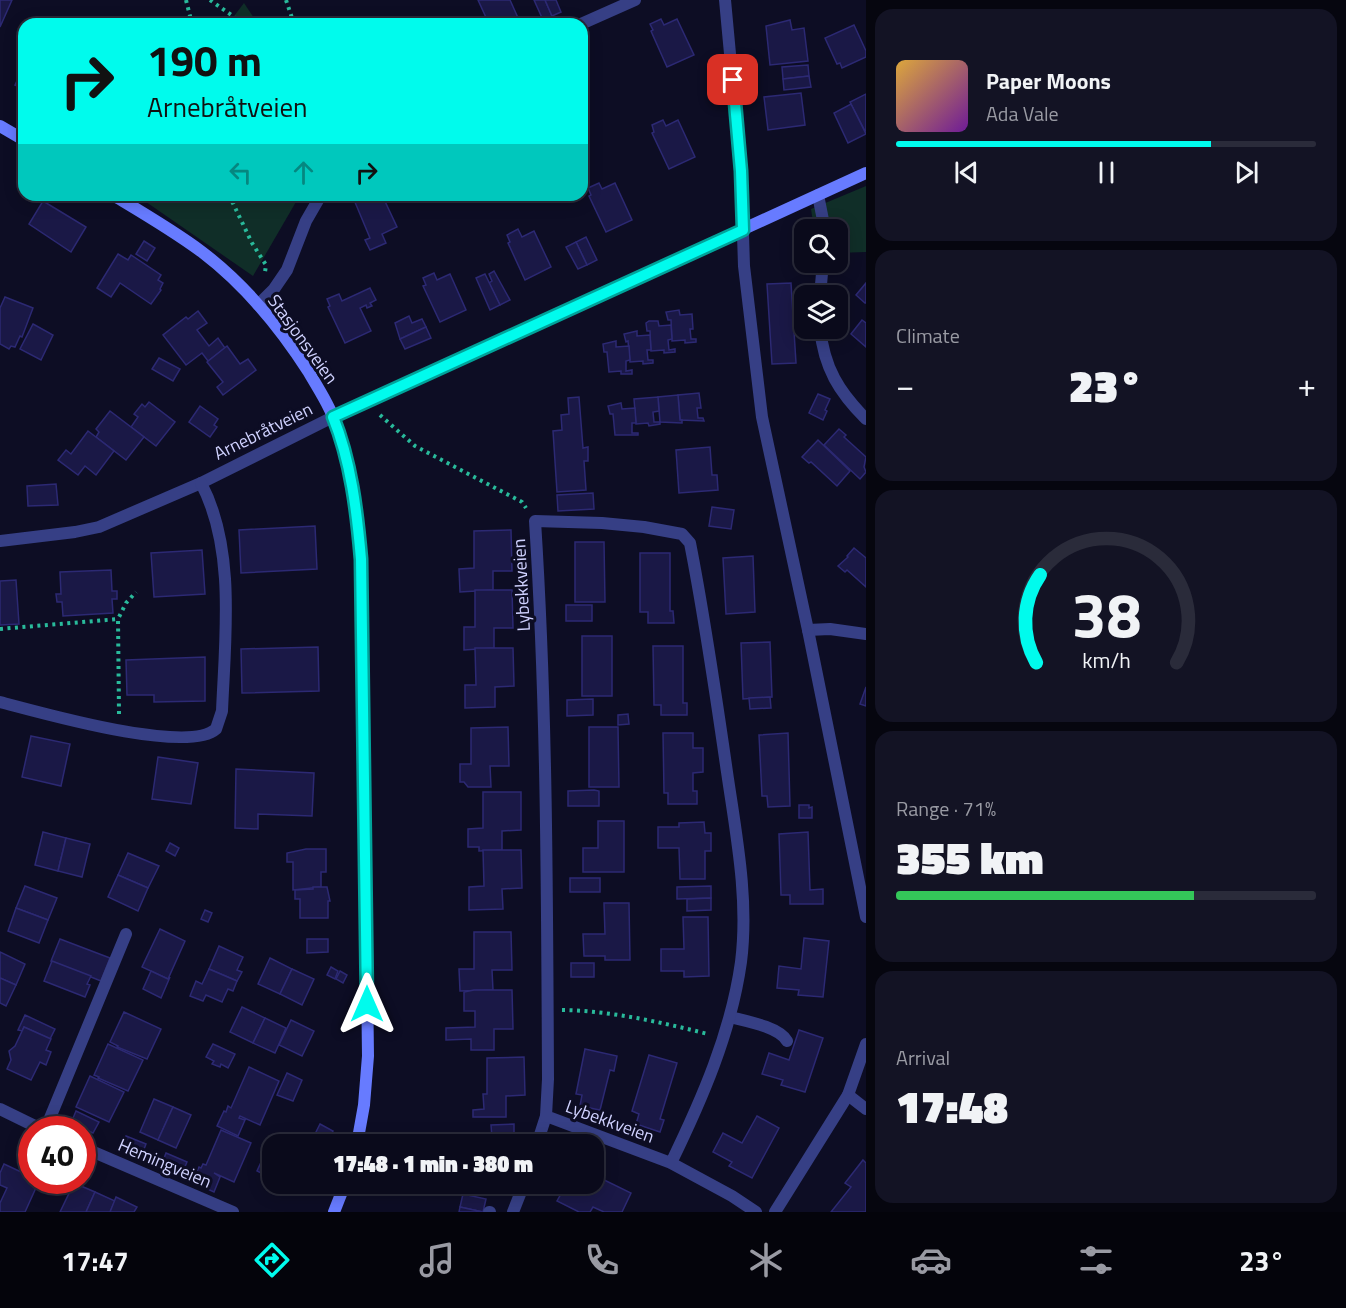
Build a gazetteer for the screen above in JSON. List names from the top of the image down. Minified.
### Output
{"streets":{"street":["Stasjonsveien","Arnebråtveien","Lybekkveien","Hemingveien"]},"crossings":[["Stasjonsveien","Arnebråtveien"]],"page":{"turn":["190 m","Arnebråtveien"],"song":["Paper Moons","Ada Vale"],"tile":["Climate",["Range · 71%","355 km"],["Arrival","17:48"]],"heat":["−","23°","+"],"limit":"40","trip":"17:48 · 1 min · 380 m","tabs":["17:47","23°"],"gauge":["38","km/h"]}}
